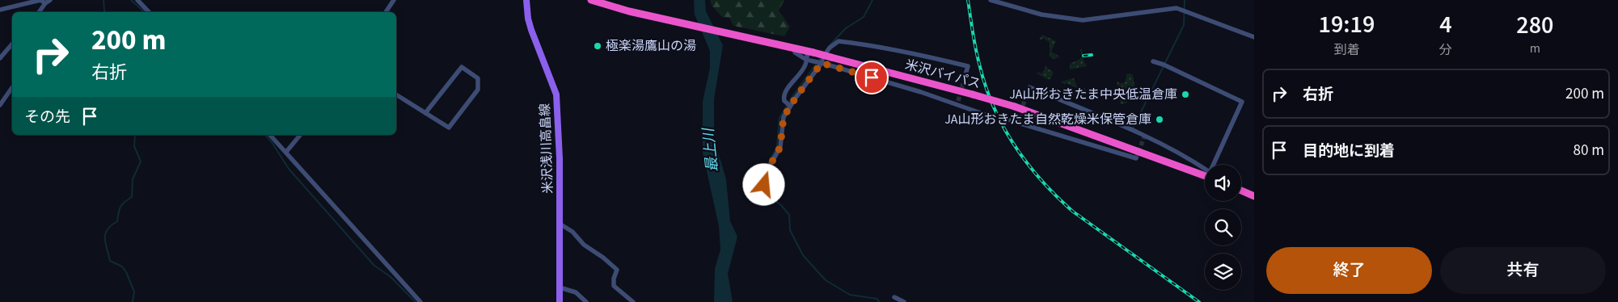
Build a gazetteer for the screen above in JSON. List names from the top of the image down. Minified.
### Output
{"streets":{"highway":["米沢バイパス"],"main road":["米沢浅川高畠線"]},"water":["最上川"],"places":["極楽湯鷹山の湯","JA山形おきたま中央低温倉庫","JA山形おきたま自然乾燥米保管倉庫"],"page":{"eta":["19:19","到着","4","分","280","m"],"turn":["200 m","右折"],"list":[{"name":"右折","value":"200 m"},{"name":"目的地に到着","value":"80 m"}],"then":"その先","buttons":["終了","共有"]}}
